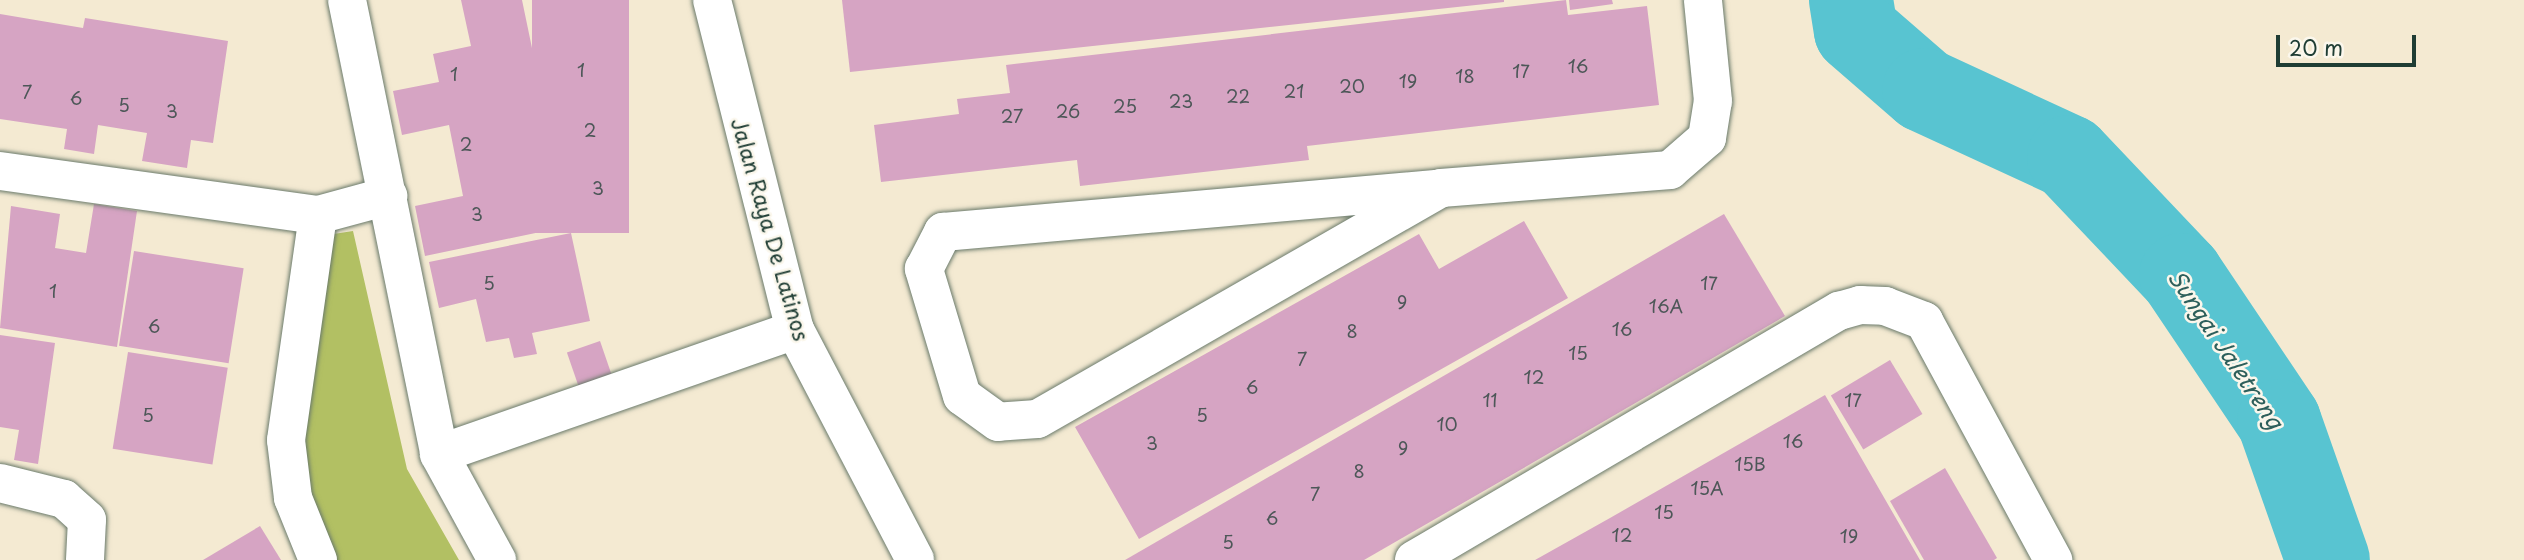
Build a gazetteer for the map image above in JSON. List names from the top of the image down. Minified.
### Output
{"streets":{"street":["Jalan Raya De Latinos"]},"water":["Sungai Jaletreng"],"house_numbers":["16","1","17","1","18","19","20","21","7","22","6","23","5","25","3","26","27","2","2","3","3","5","17","1","9","16A","6","16","8","15","7","12","6","11","17","5","5","10","16","3","9","15B","8","15A","7","15","6","12","19","5"],"scale_bar":"20 m"}
